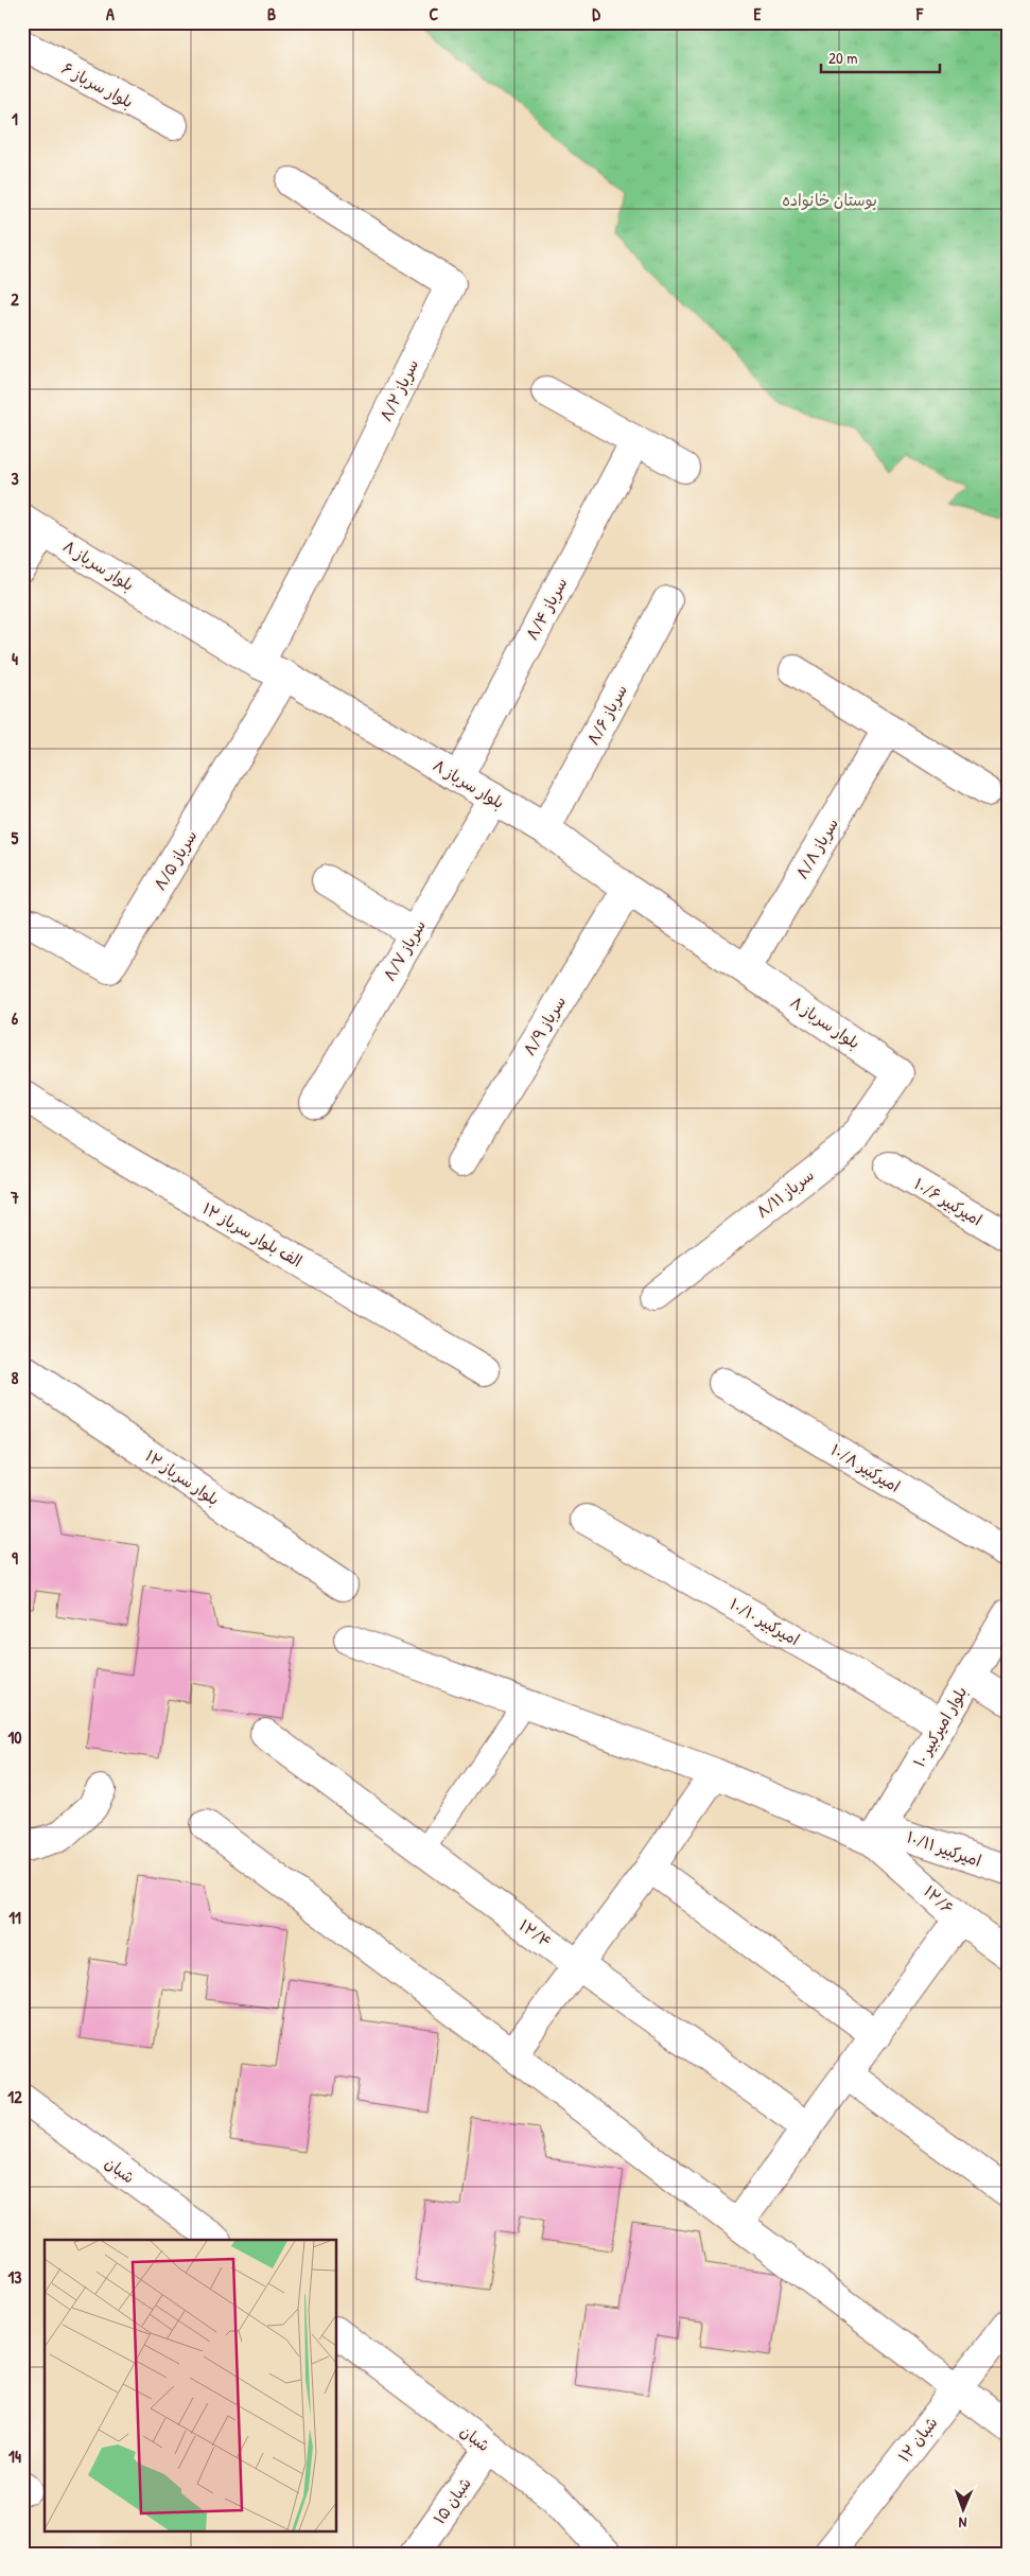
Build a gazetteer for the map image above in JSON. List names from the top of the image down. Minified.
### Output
{"streets":{"street":["۶ بلوار سرباز","۸/۲ سرباز","۸ بلوار سرباز","۸/۴ سرباز","۸/۶ سرباز","۸/۸ سرباز","۸/۵ سرباز","۸/۷ سرباز","۸/۹ سرباز","۸/۱۱ سرباز","۱۰/۶ امیرکبیر","۱۲ الف بلوار سرباز","۱۰/۸ امیرکبیر","۱۲ بلوار سرباز","۱۰/۱۰ امیرکبیر","۱۰ بلوار امیرکبیر","۱۰/۱۱ امیرکبیر","۱۲/۶","۱۲/۴","شبان","۱۲ شبان","۱۵ شبان"]},"crossings":[["۸/۲ سرباز","۸ بلوار سرباز"],["۸ بلوار سرباز","۸/۴ سرباز"],["۸ بلوار سرباز","۸/۶ سرباز"],["۸ بلوار سرباز","۸/۸ سرباز"],["۸ بلوار سرباز","۸/۵ سرباز"],["۸ بلوار سرباز","۸/۷ سرباز"],["۸ بلوار سرباز","۸/۹ سرباز"],["۸ بلوار سرباز","۸/۱۱ سرباز"],["۱۰/۱۰ امیرکبیر","۱۰ بلوار امیرکبیر"],["۱۰ بلوار امیرکبیر","۱۰/۱۱ امیرکبیر"],["۱۰ بلوار امیرکبیر","۱۲/۶"],["۱۰/۱۱ امیرکبیر","۱۲/۶"],["شبان","۱۵ شبان"]],"parks":["بوستان خانواده"],"scale_bar":"20 m","north":"bottom","grid":{"columns":["A","B","C","D","E","F"],"rows":["1","2","3","4","5","6","7","8","9","10","11","12","13","14"]}}
